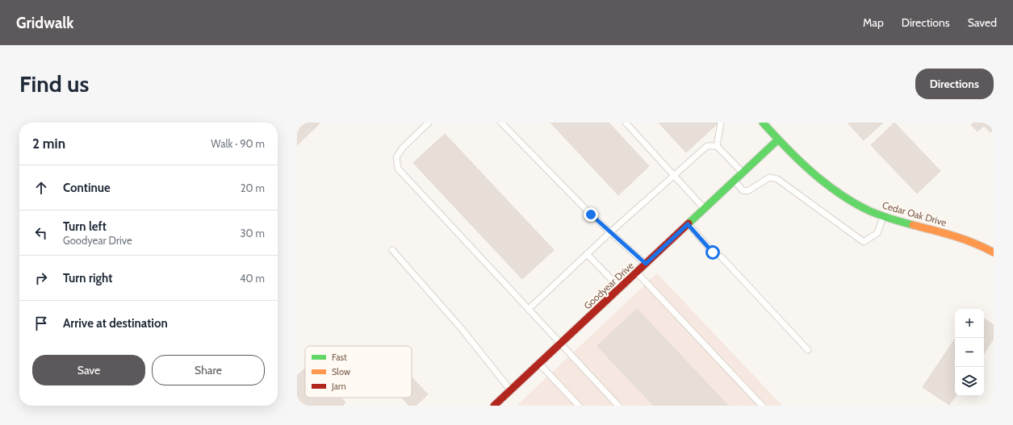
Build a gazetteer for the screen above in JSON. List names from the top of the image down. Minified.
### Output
{"streets":{"street":["Cedar Oak Drive","Goodyear Drive"]},"crossings":[["Cedar Oak Drive","Goodyear Drive"]],"legend":["Fast","Slow","Jam"],"page":{"header":"Gridwalk","nav":["Map","Directions","Saved"],"buttons":["Directions",["Save","Share"]],"title":"Find us","heading":["2 min","Walk · 90 m"],"list":[["Continue","20 m"],["Turn left","Goodyear Drive","30 m"],["Turn right","40 m"],"Arrive at destination"],"map_buttons":["+","−"]}}
